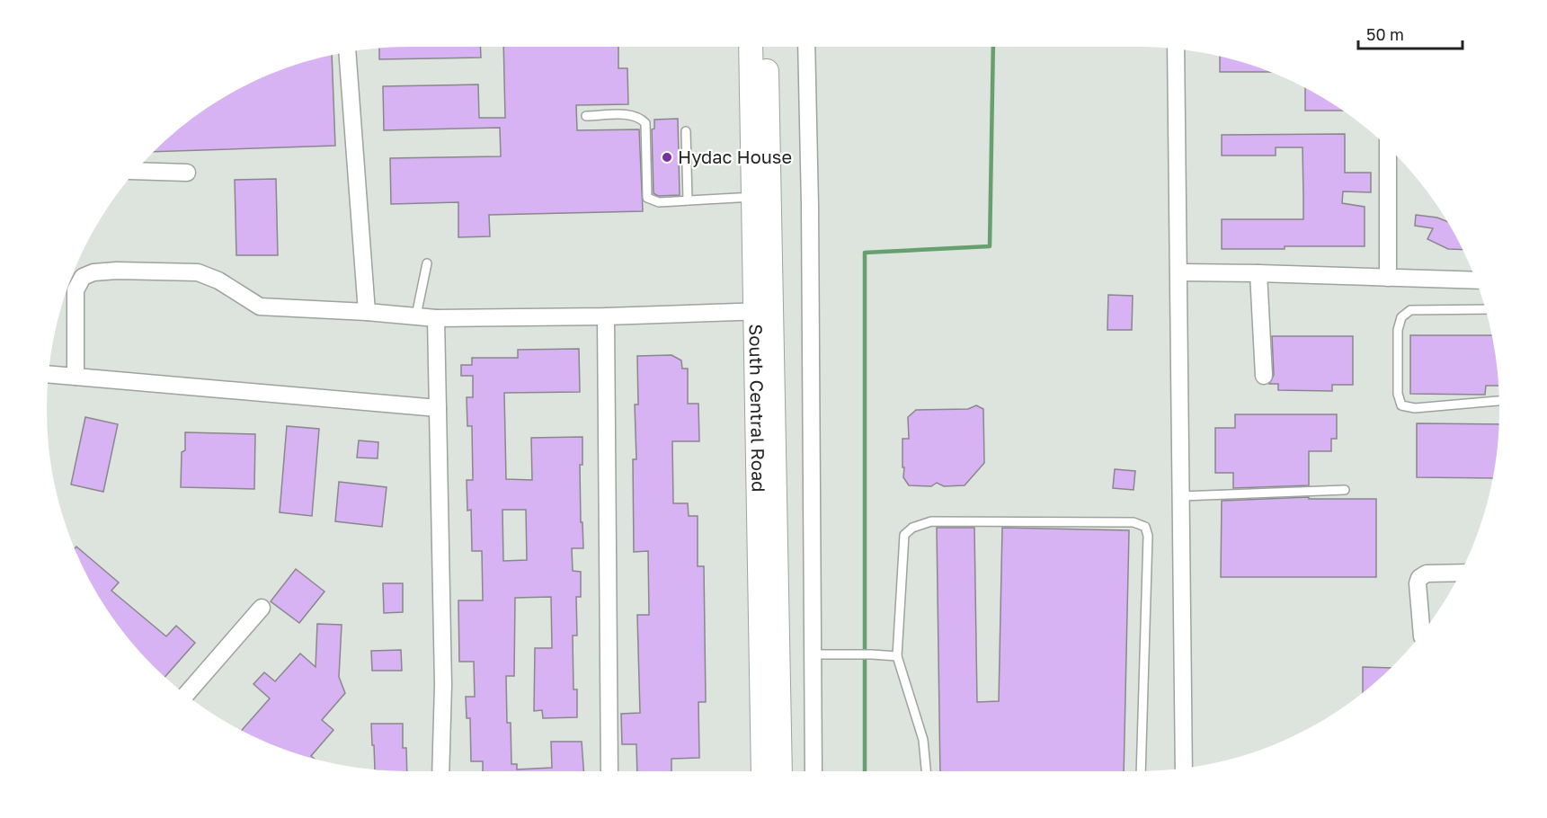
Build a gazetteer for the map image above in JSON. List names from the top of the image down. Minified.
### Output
{"streets":{"main road":["South Central Road"]},"places":["Hydac House"],"scale_bar":"50 m"}
